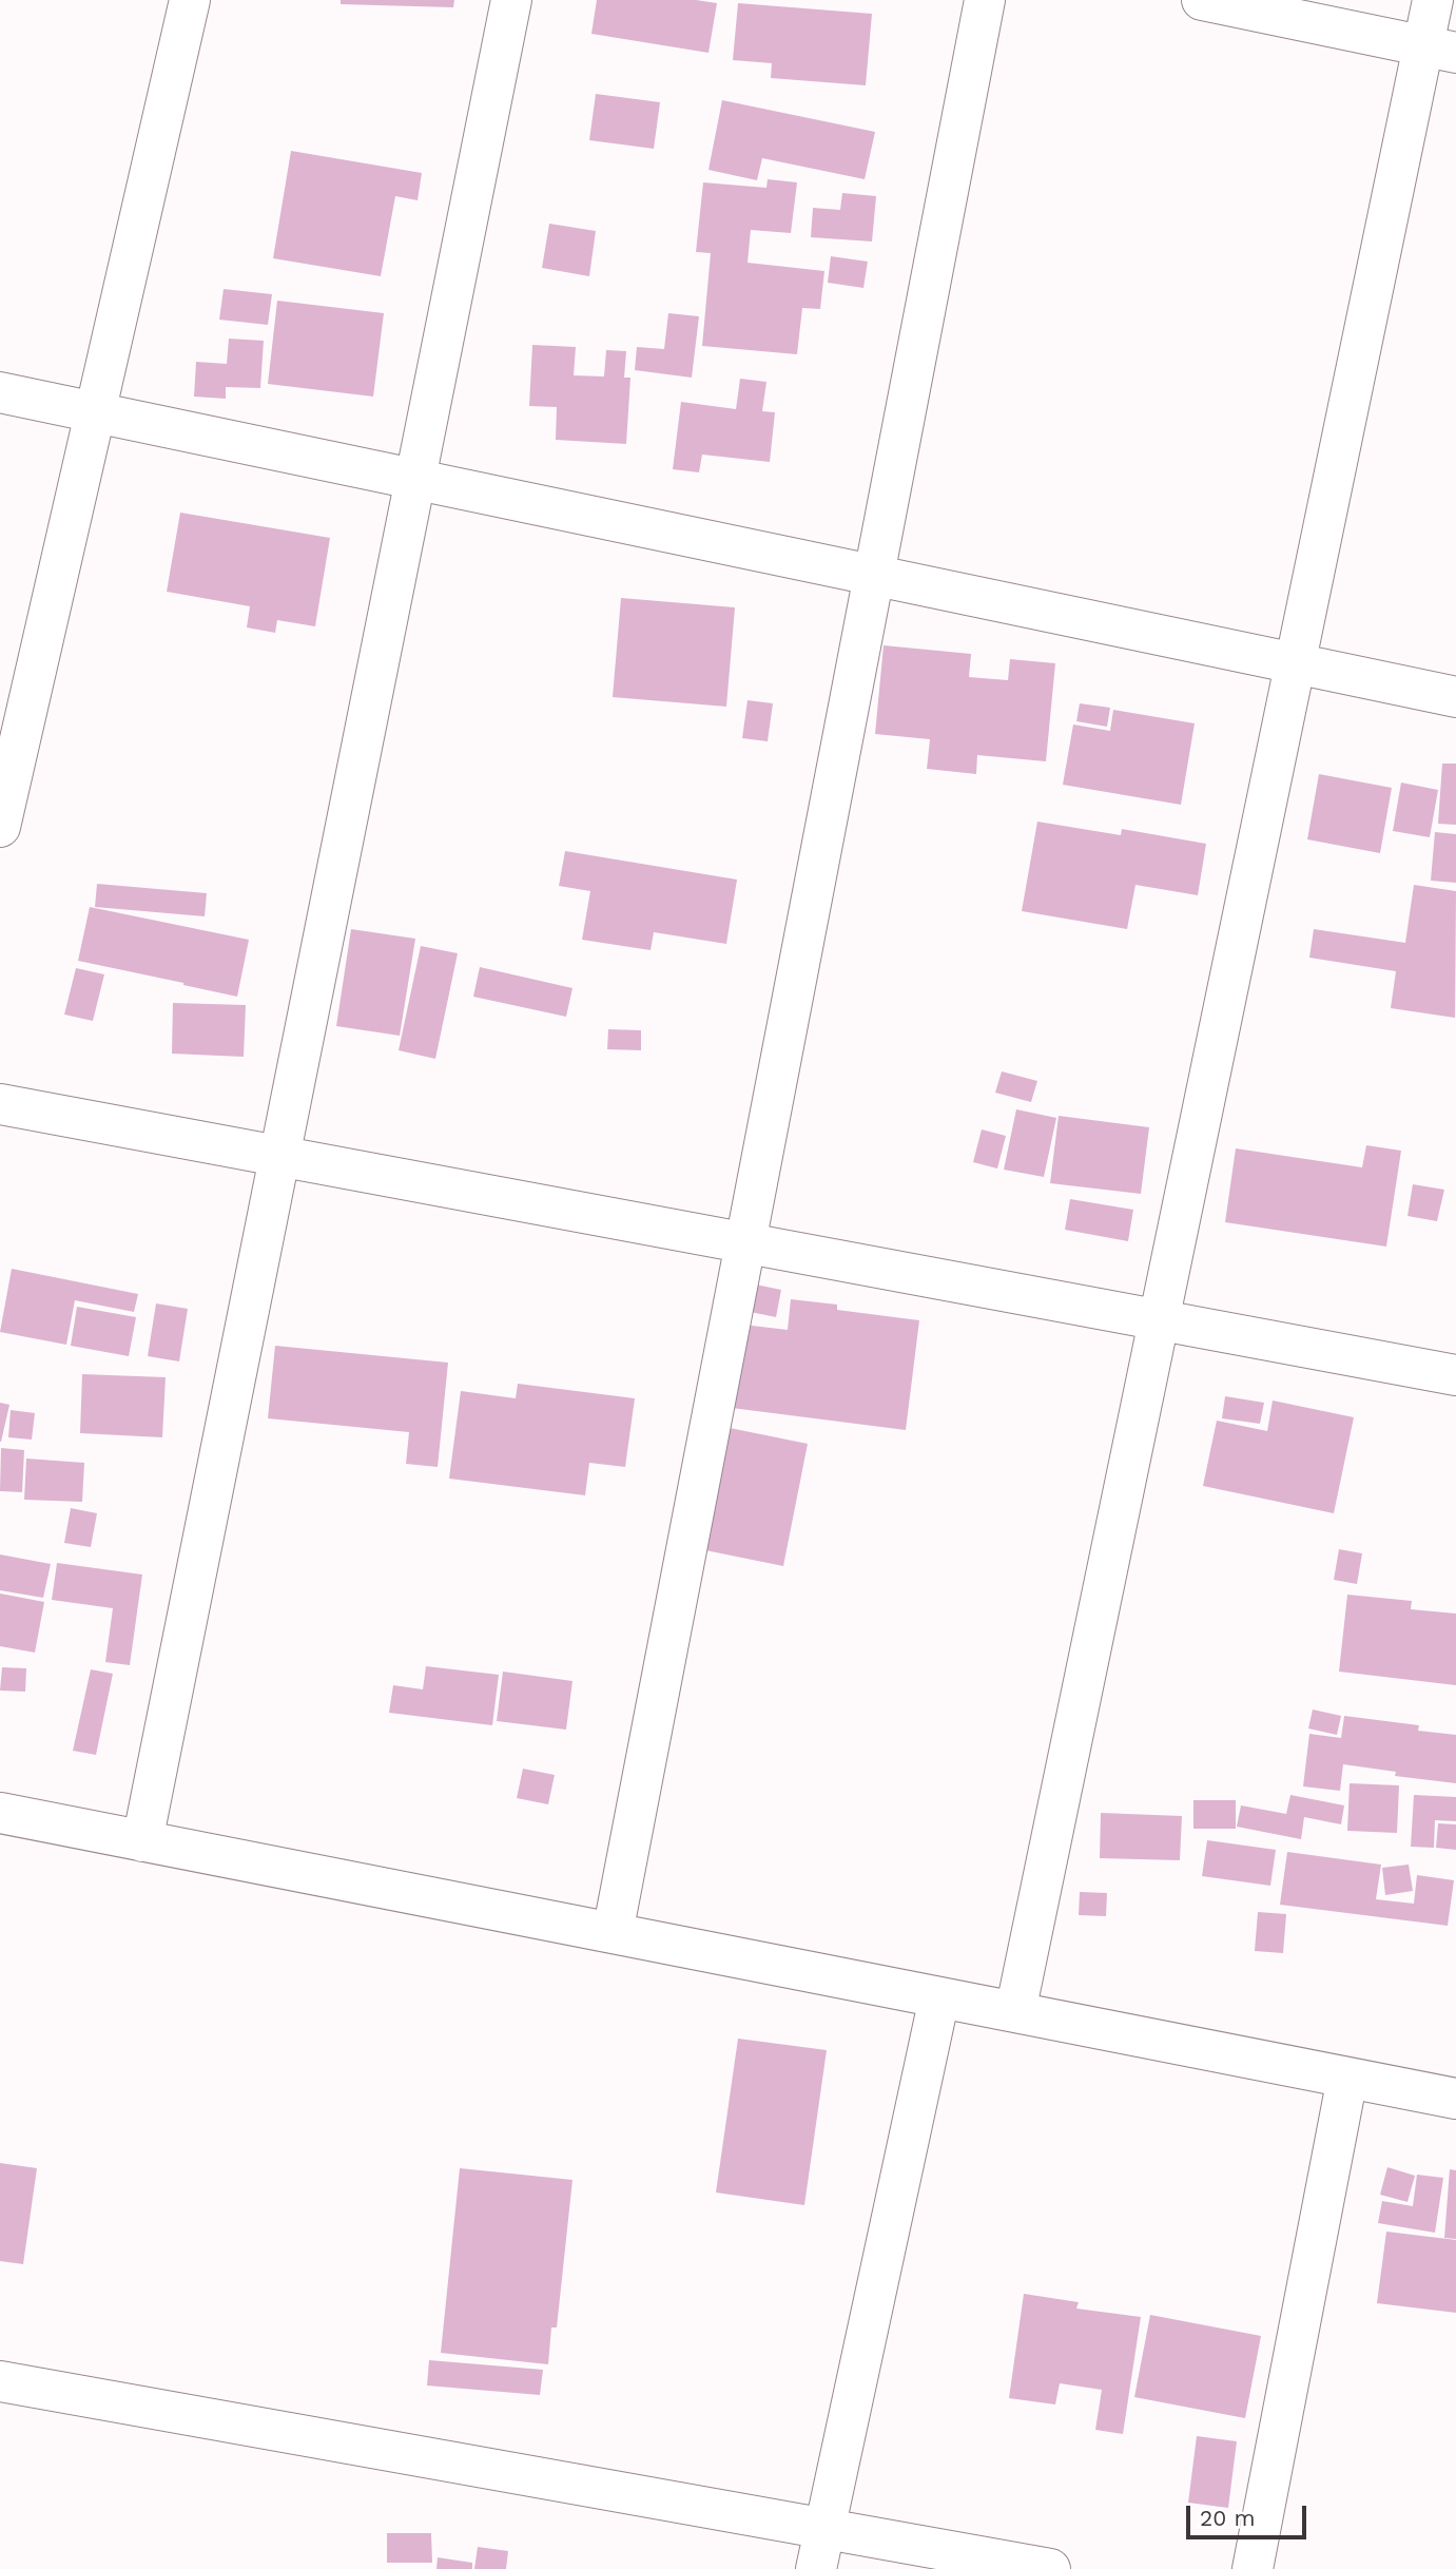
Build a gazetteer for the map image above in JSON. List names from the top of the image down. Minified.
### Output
{"scale_bar":"20 m"}
